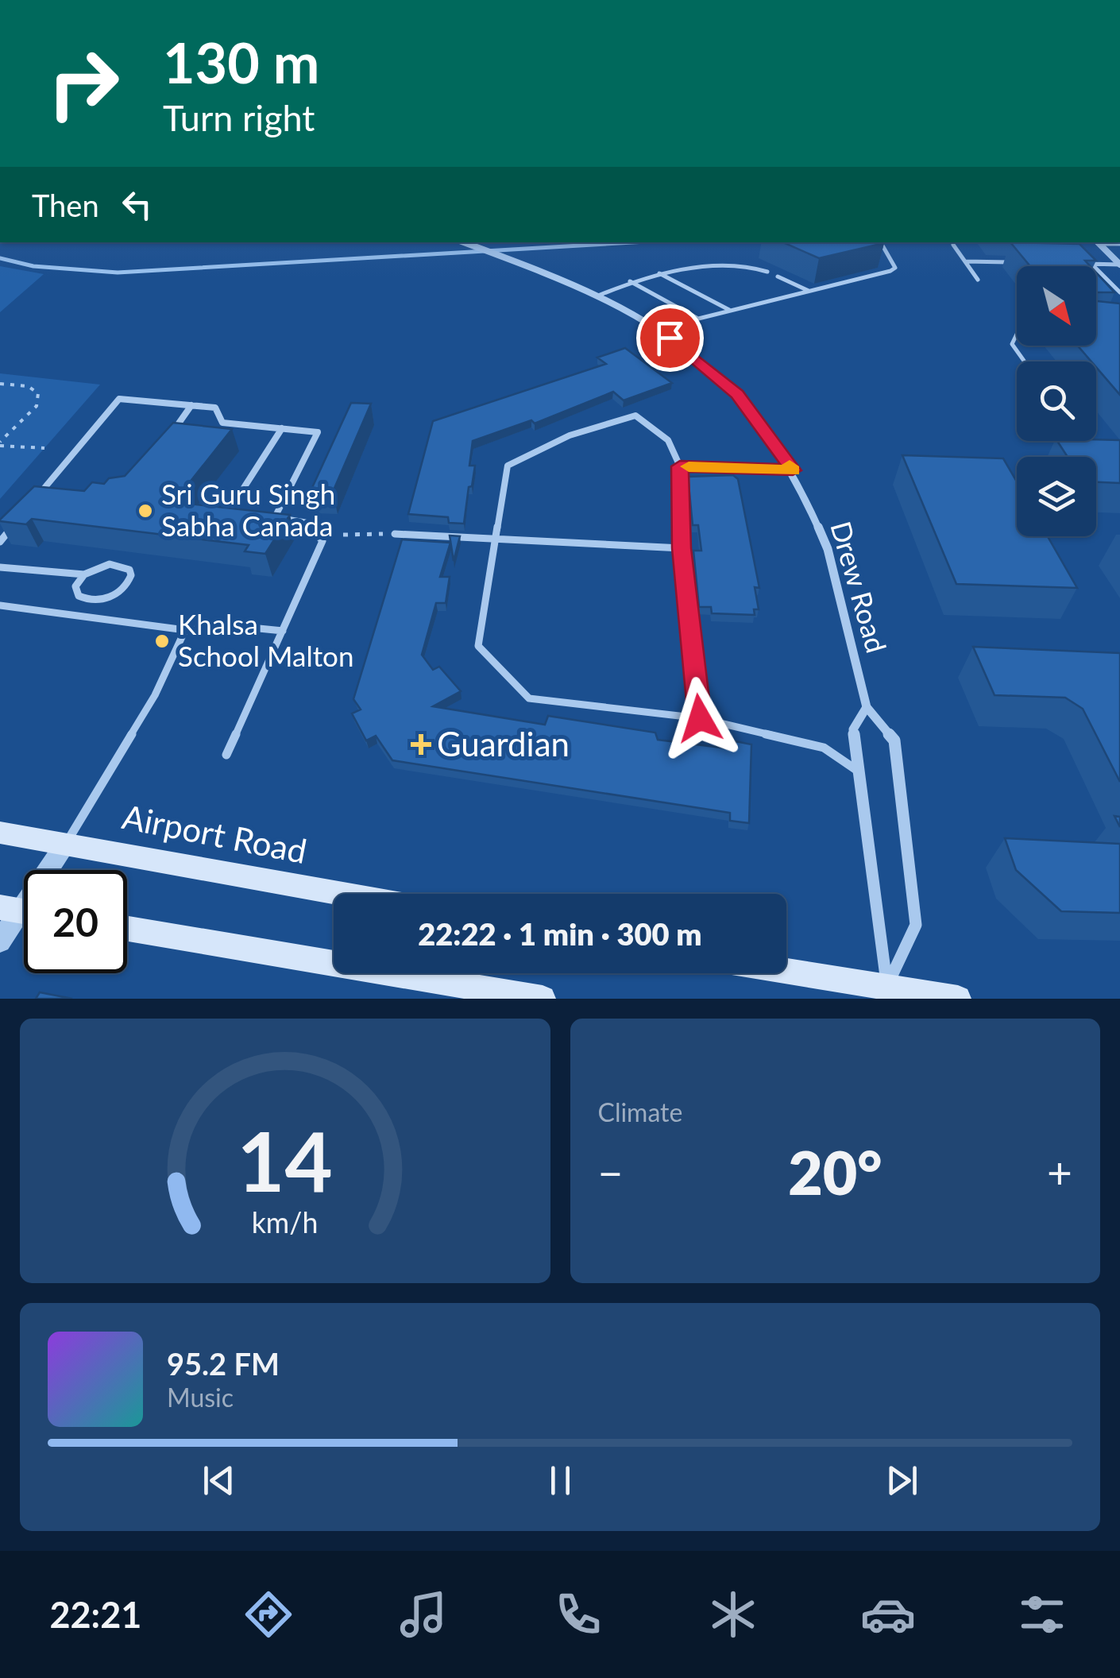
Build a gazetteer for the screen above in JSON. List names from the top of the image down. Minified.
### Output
{"streets":{"main road":["Airport Road"],"street":["Drew Road"]},"places":{"other":["Sri Guru Singh Sabha Canada","Khalsa School Malton"],"health":["Guardian"]},"north":"bottom right","page":{"turn":["130 m","Turn right"],"then":"Then","limit":"20","trip":"22:22 · 1 min · 300 m","tile":"Climate","heat":["−","20°","+"],"song":["95.2 FM","Music"],"tabs":"22:21","gauge":["14","km/h"]}}
